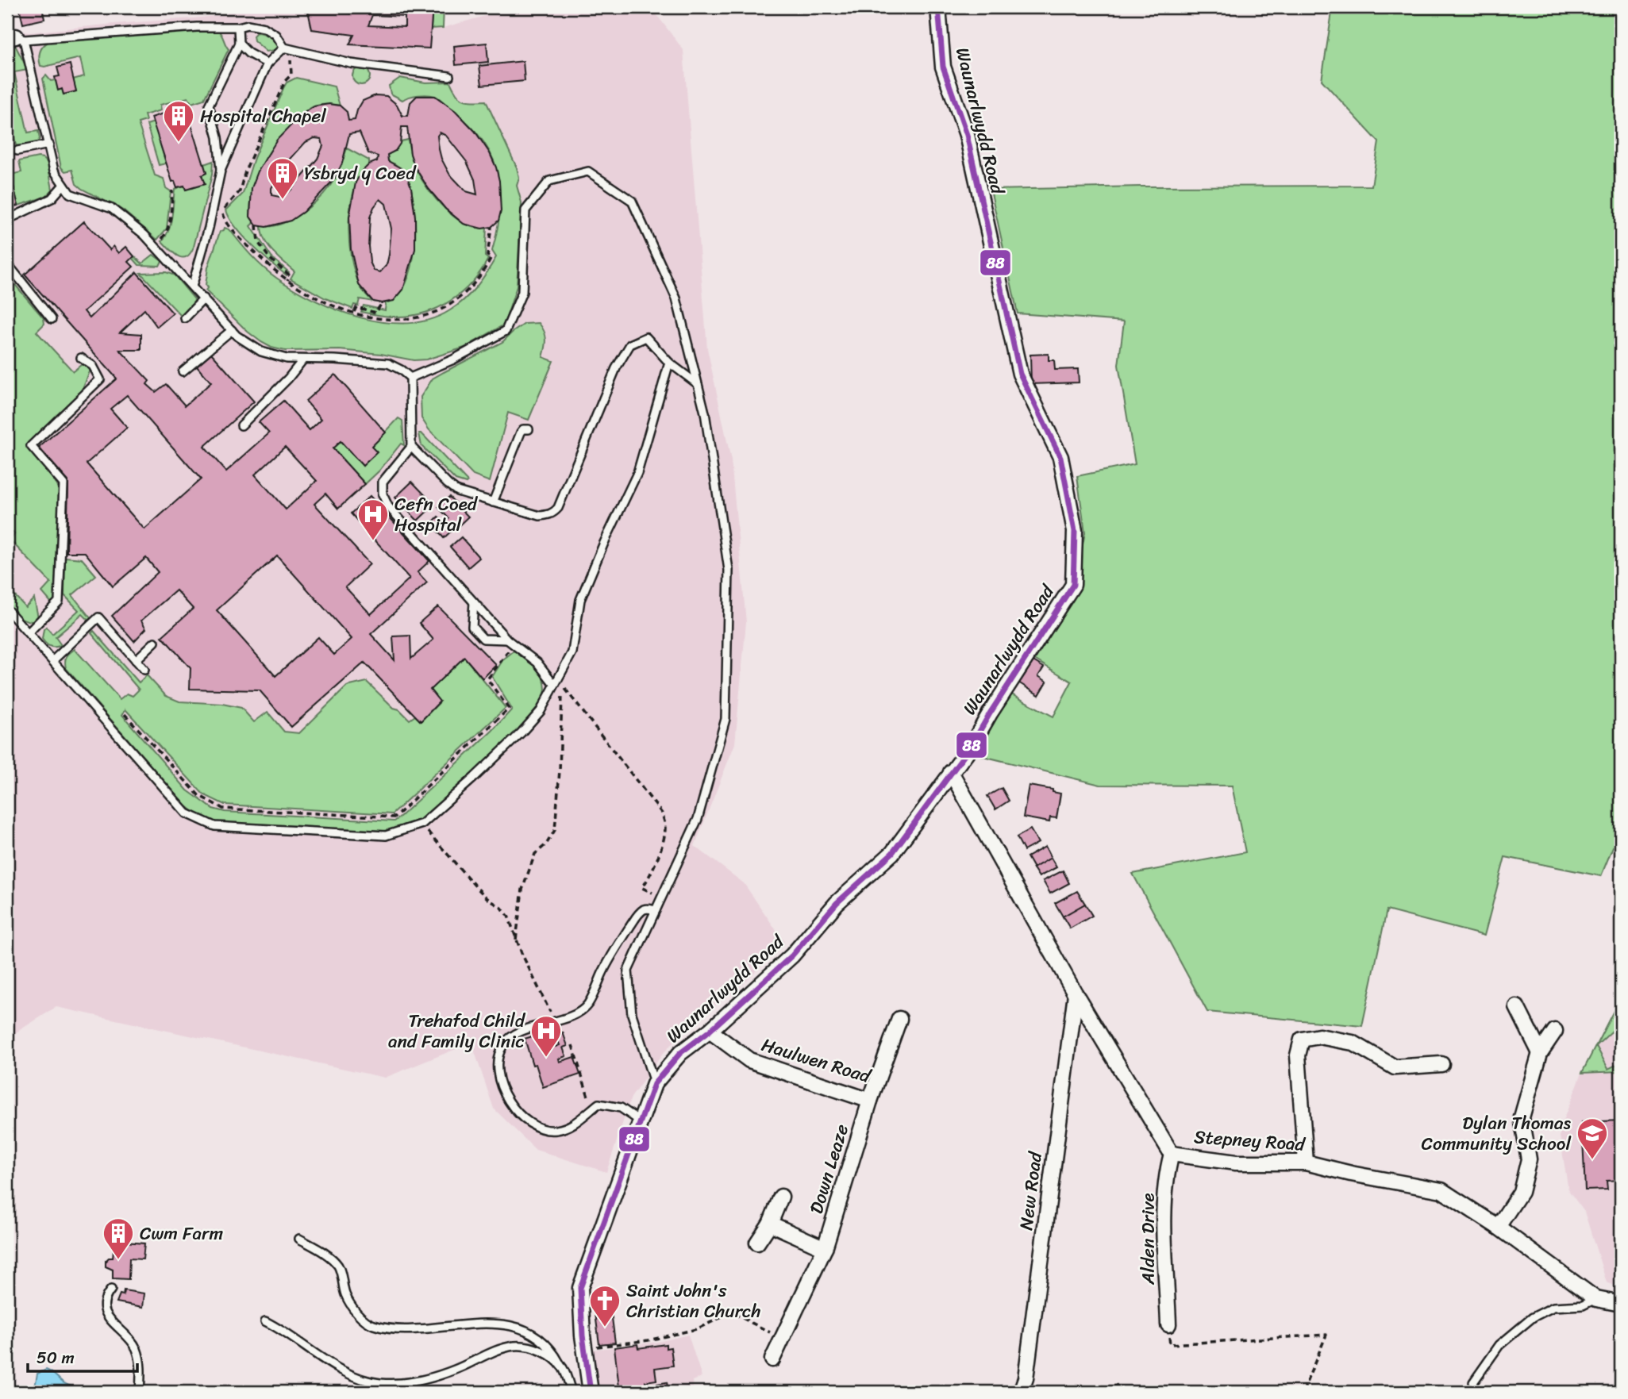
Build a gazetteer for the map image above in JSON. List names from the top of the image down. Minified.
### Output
{"streets":{"street":["Waunarlwydd Road","Haulwen Road","Stepney Road","Down Leaze","New Road","Alden Drive"]},"crossings":[["Waunarlwydd Road","Haulwen Road"],["Waunarlwydd Road","Stepney Road"],["Haulwen Road","Down Leaze"],["Stepney Road","New Road"],["Stepney Road","Alden Drive"]],"places":{"building":["Hospital Chapel","Ysbryd y Coed","Cwm Farm"],"hospital":["Cefn Coed Hospital","Trehafod Child and Family Clinic"],"school or university":["Dylan Thomas Community School"],"church":["Saint John's Christian Church"]},"lines":["transit line 88"],"scale_bar":"50 m"}
